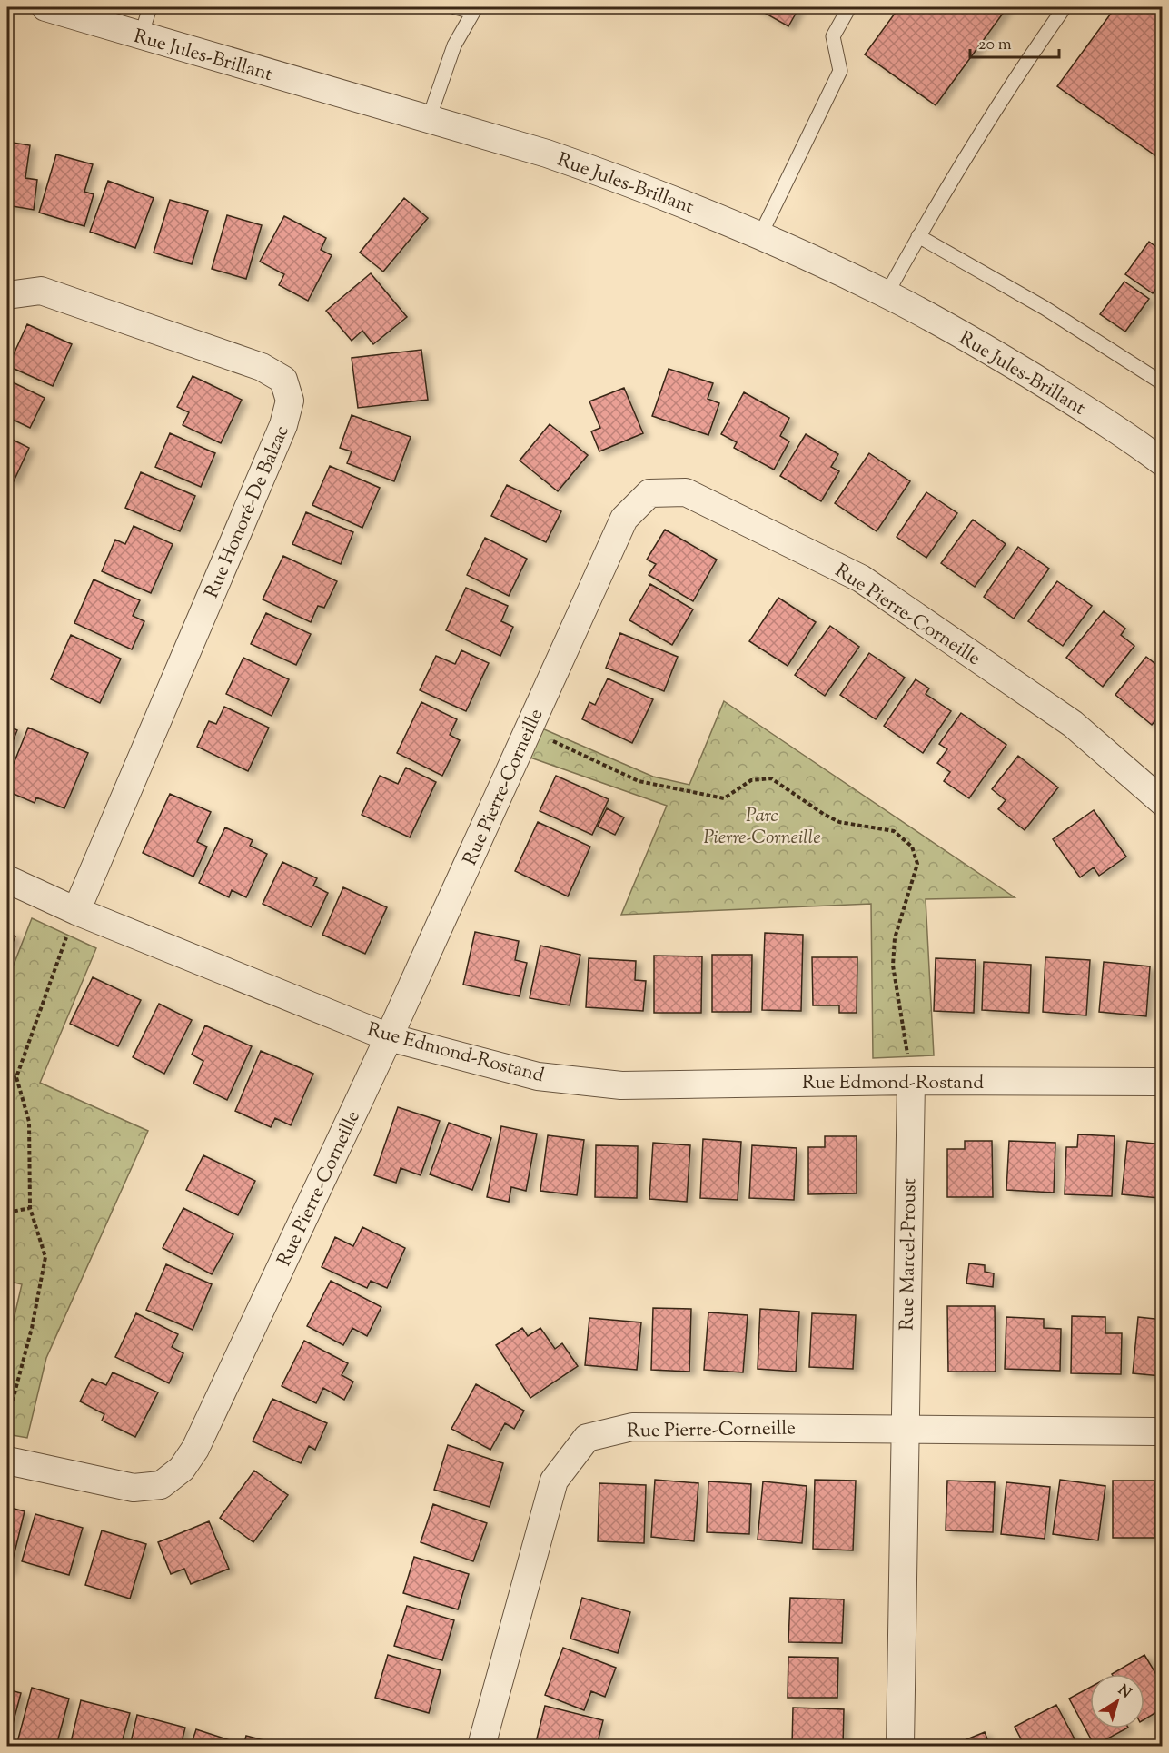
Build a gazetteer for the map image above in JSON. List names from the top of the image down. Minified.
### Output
{"streets":{"street":["Rue Jules-Brillant","Rue Honoré-De Balzac","Rue Pierre-Corneille","Rue Edmond-Rostand","Rue Marcel-Proust"]},"crossings":[["Rue Honoré-De Balzac","Rue Edmond-Rostand"],["Rue Pierre-Corneille","Rue Edmond-Rostand"],["Rue Pierre-Corneille","Rue Marcel-Proust"],["Rue Edmond-Rostand","Rue Marcel-Proust"]],"parks":["Parc Pierre-Corneille"],"scale_bar":"20 m","north":"top right"}
